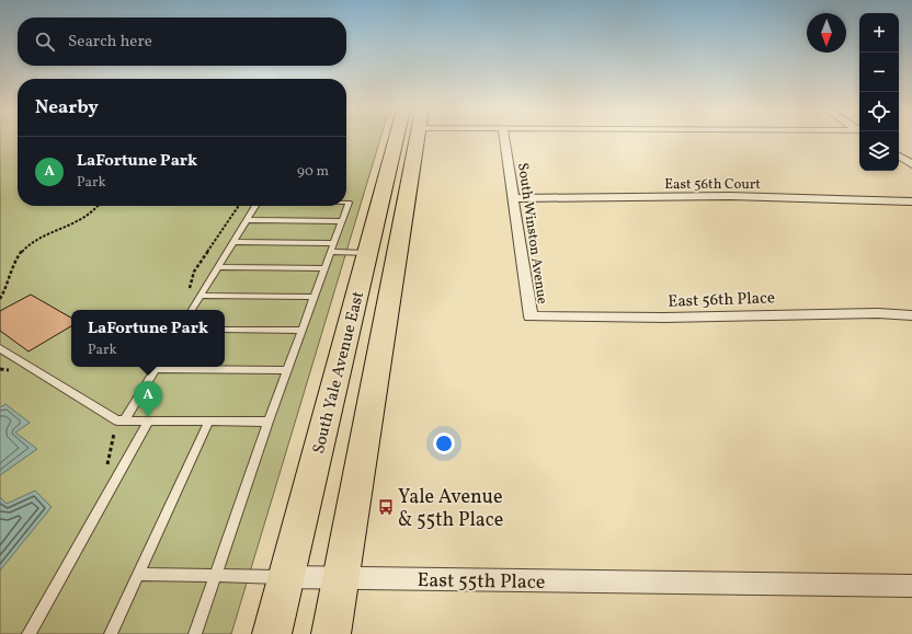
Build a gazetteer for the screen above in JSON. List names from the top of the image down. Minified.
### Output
{"streets":{"main road":["South Yale Avenue East"],"street":["East 56th Court","South Winston Avenue","East 56th Place","East 55th Place"]},"crossings":[["East 56th Court","South Winston Avenue"],["South Winston Avenue","East 56th Place"],["South Yale Avenue East","East 55th Place"]],"places":{"bus stop":["Yale Avenue & 55th Place"]},"north":"bottom","page":{"map_buttons":["+","−"],"search":"Search here","heading":"Nearby","list":[{"mark":"A","name":"LaFortune Park","note":"Park","value":"90 m"}],"popup":["LaFortune Park","Park"],"pins":"A"}}
